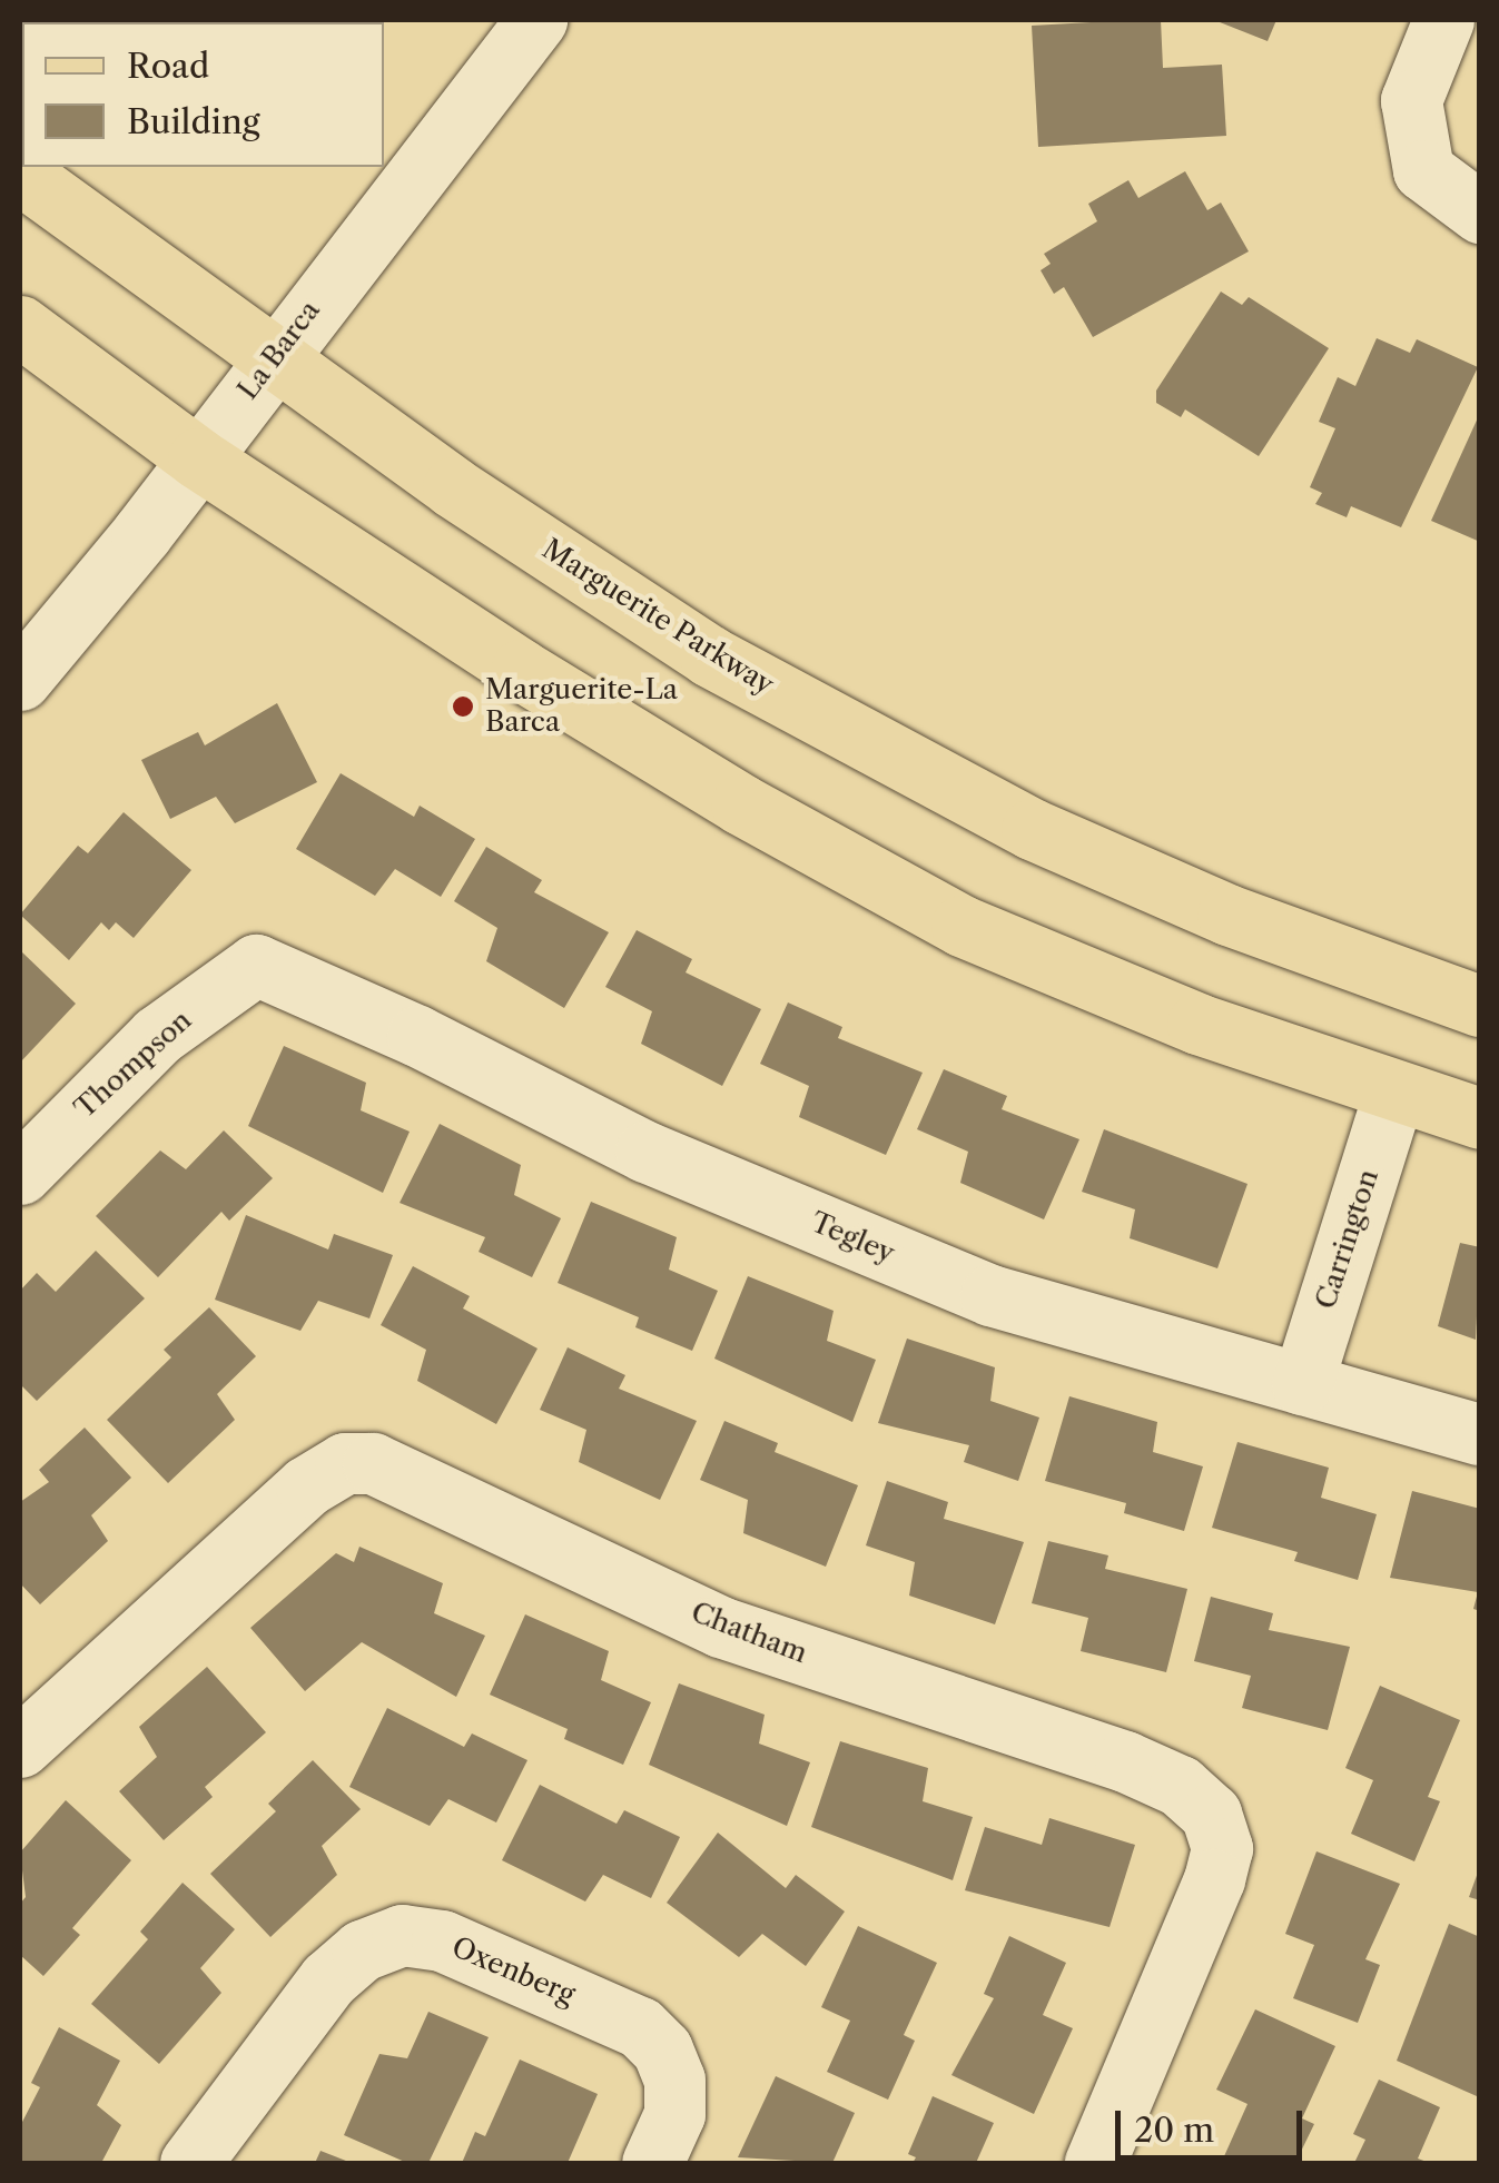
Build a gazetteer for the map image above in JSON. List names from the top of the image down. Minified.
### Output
{"streets":{"main road":["Marguerite Parkway"],"street":["La Barca","Thompson","Tegley","Carrington","Chatham","Oxenberg"]},"crossings":[["La Barca","Marguerite Parkway"],["Thompson","Tegley"],["Tegley","Carrington"]],"places":["Marguerite-La Barca"],"legend":["Road","Building"],"scale_bar":"20 m"}
